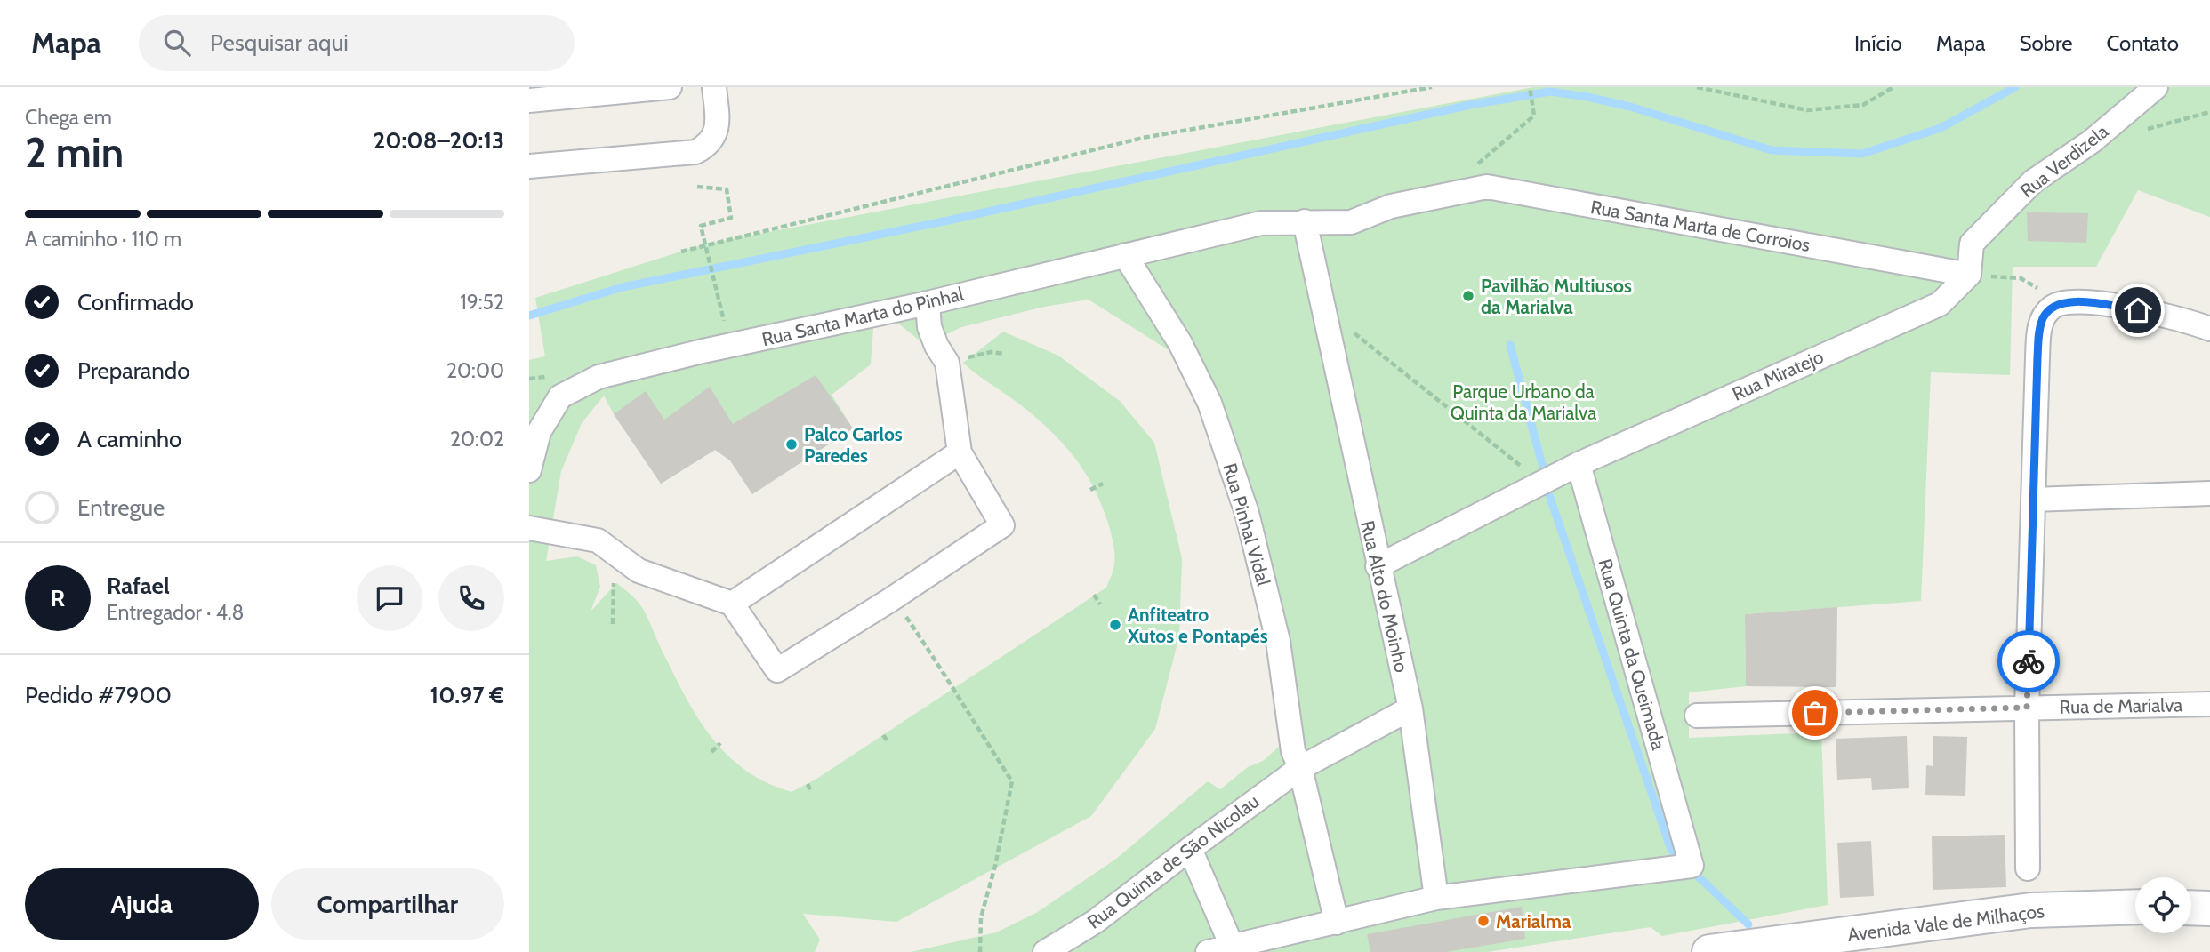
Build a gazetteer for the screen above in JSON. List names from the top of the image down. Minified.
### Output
{"streets":{"street":["Rua Verdizela","Rua Santa Marta de Corroios","Rua Santa Marta do Pinhal","Rua Miratejo","Rua Pinhal Vidal","Rua Alto do Moinho","Rua Quinta da Queimada","Rua de Marialva","Rua Quinta de São Nicolau","Avenida Vale de Milhaços"]},"crossings":[["Rua Verdizela","Rua Santa Marta de Corroios"],["Rua Verdizela","Rua Miratejo"],["Rua Santa Marta de Corroios","Rua Santa Marta do Pinhal"],["Rua Santa Marta de Corroios","Rua Miratejo"],["Rua Santa Marta de Corroios","Rua Alto do Moinho"],["Rua Santa Marta do Pinhal","Rua Pinhal Vidal"],["Rua Santa Marta do Pinhal","Rua Alto do Moinho"],["Rua Miratejo","Rua Alto do Moinho"],["Rua Miratejo","Rua Quinta da Queimada"],["Rua Pinhal Vidal","Rua Quinta de São Nicolau"],["Rua Alto do Moinho","Rua Quinta da Queimada"],["Rua Alto do Moinho","Rua Quinta de São Nicolau"]],"parks":["Parque Urbano da Quinta da Marialva"],"places":["Pavilhão Multiusos da Marialva","Palco Carlos Paredes","Anfiteatro Xutos e Pontapés","Marialma"],"page":{"header":"Mapa","search":"Pesquisar aqui","nav":["Início","Mapa","Sobre","Contato"],"heading":["2 min","Chega em","20:08–20:13"],"panel":["Rafael","Entregador · 4.8","Pedido #7900","10.97 €"],"bar":"A caminho · 110 m","list":[["Confirmado","19:52"],["Preparando","20:00"],["A caminho","20:02"],"Entregue"],"round":"R","buttons":["Ajuda","Compartilhar"]}}
